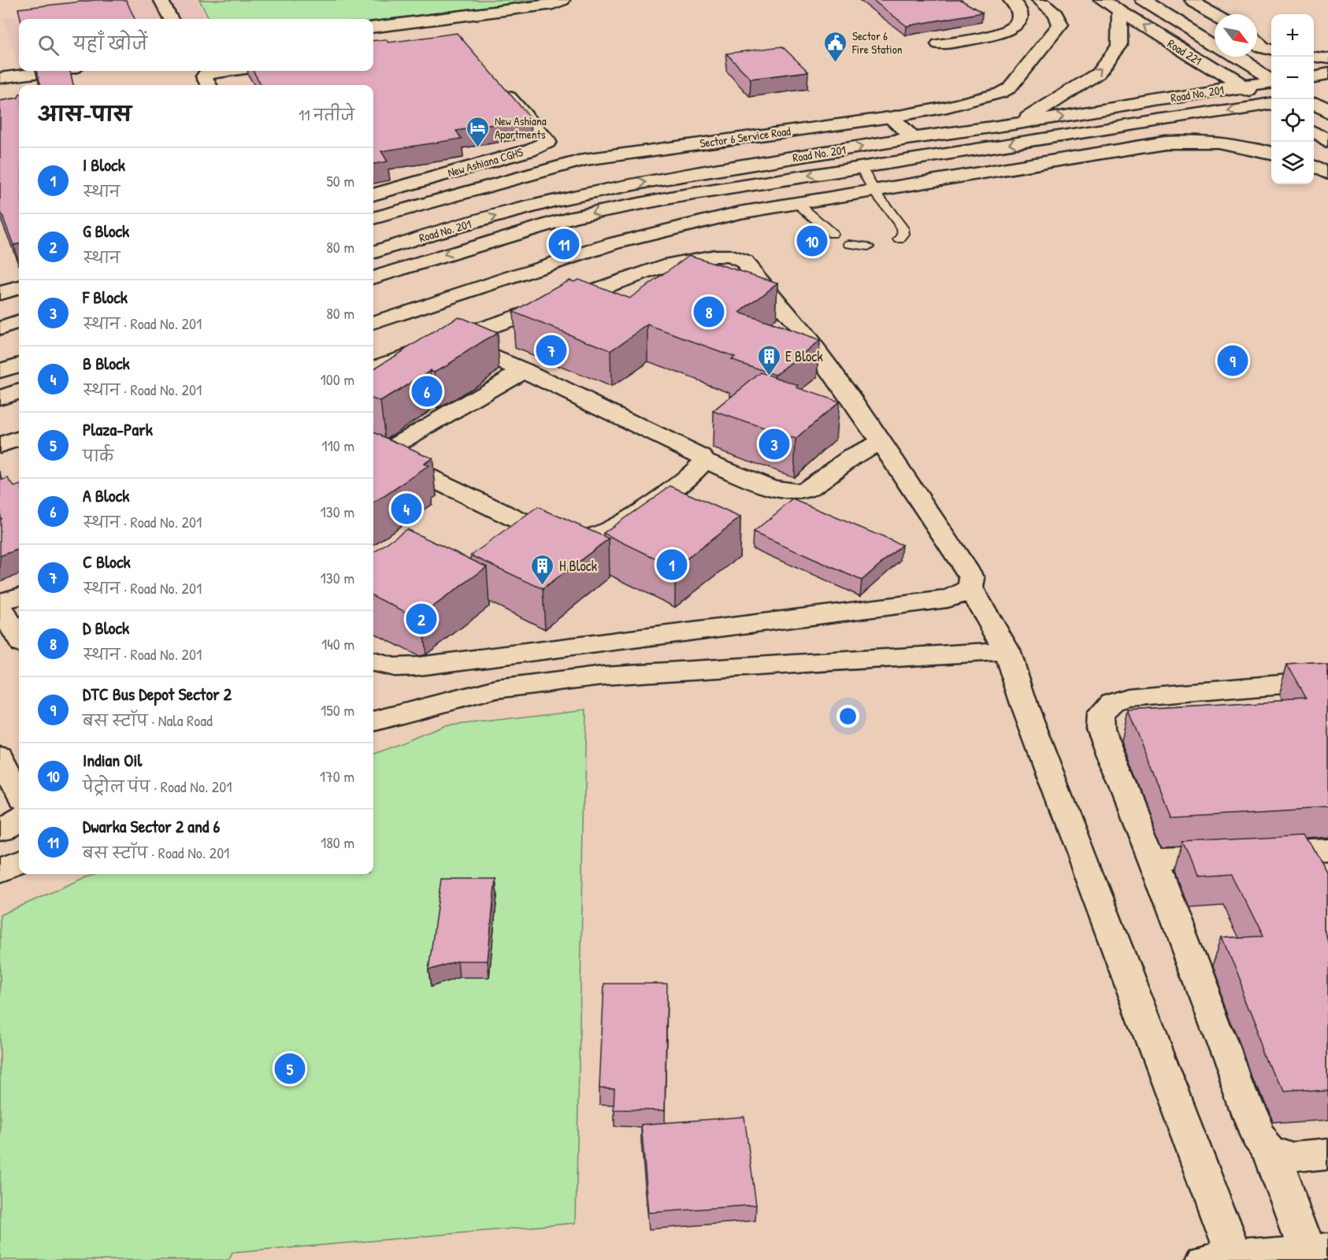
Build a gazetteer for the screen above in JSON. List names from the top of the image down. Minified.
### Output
{"streets":{"street":["Road 221","Road No. 201","Sector 6 Service Road","New Ashiana CGHS"]},"crossings":[["Road 221","Road No. 201"]],"places":{"public building":["Sector 6 Fire Station"],"hotel":["New Ashiana Apartments"],"building":["E Block","H Block"]},"north":"bottom right","page":{"map_buttons":["+","−"],"search":"यहाँ खोजें","heading":["आस-पास","11 नतीजे"],"list":[{"mark":"1","name":"I Block","note":"स्थान","value":"50 m"},{"mark":"2","name":"G Block","note":"स्थान","value":"80 m"},{"mark":"3","name":"F Block","note":"स्थान · Road No. 201","value":"80 m"},{"mark":"4","name":"B Block","note":"स्थान · Road No. 201","value":"100 m"},{"mark":"5","name":"Plaza-Park","note":"पार्क","value":"110 m"},{"mark":"6","name":"A Block","note":"स्थान · Road No. 201","value":"130 m"},{"mark":"7","name":"C Block","note":"स्थान · Road No. 201","value":"130 m"},{"mark":"8","name":"D Block","note":"स्थान · Road No. 201","value":"140 m"},{"mark":"9","name":"DTC Bus Depot Sector 2","note":"बस स्टॉप · Nala Road","value":"150 m"},{"mark":"10","name":"Indian Oil","note":"पेट्रोल पंप · Road No. 201","value":"170 m"},{"mark":"11","name":"Dwarka Sector 2 and 6","note":"बस स्टॉप · Road No. 201","value":"180 m"}],"pins":["10","11","8","7","9","6","3","4","1","2","5"]}}
